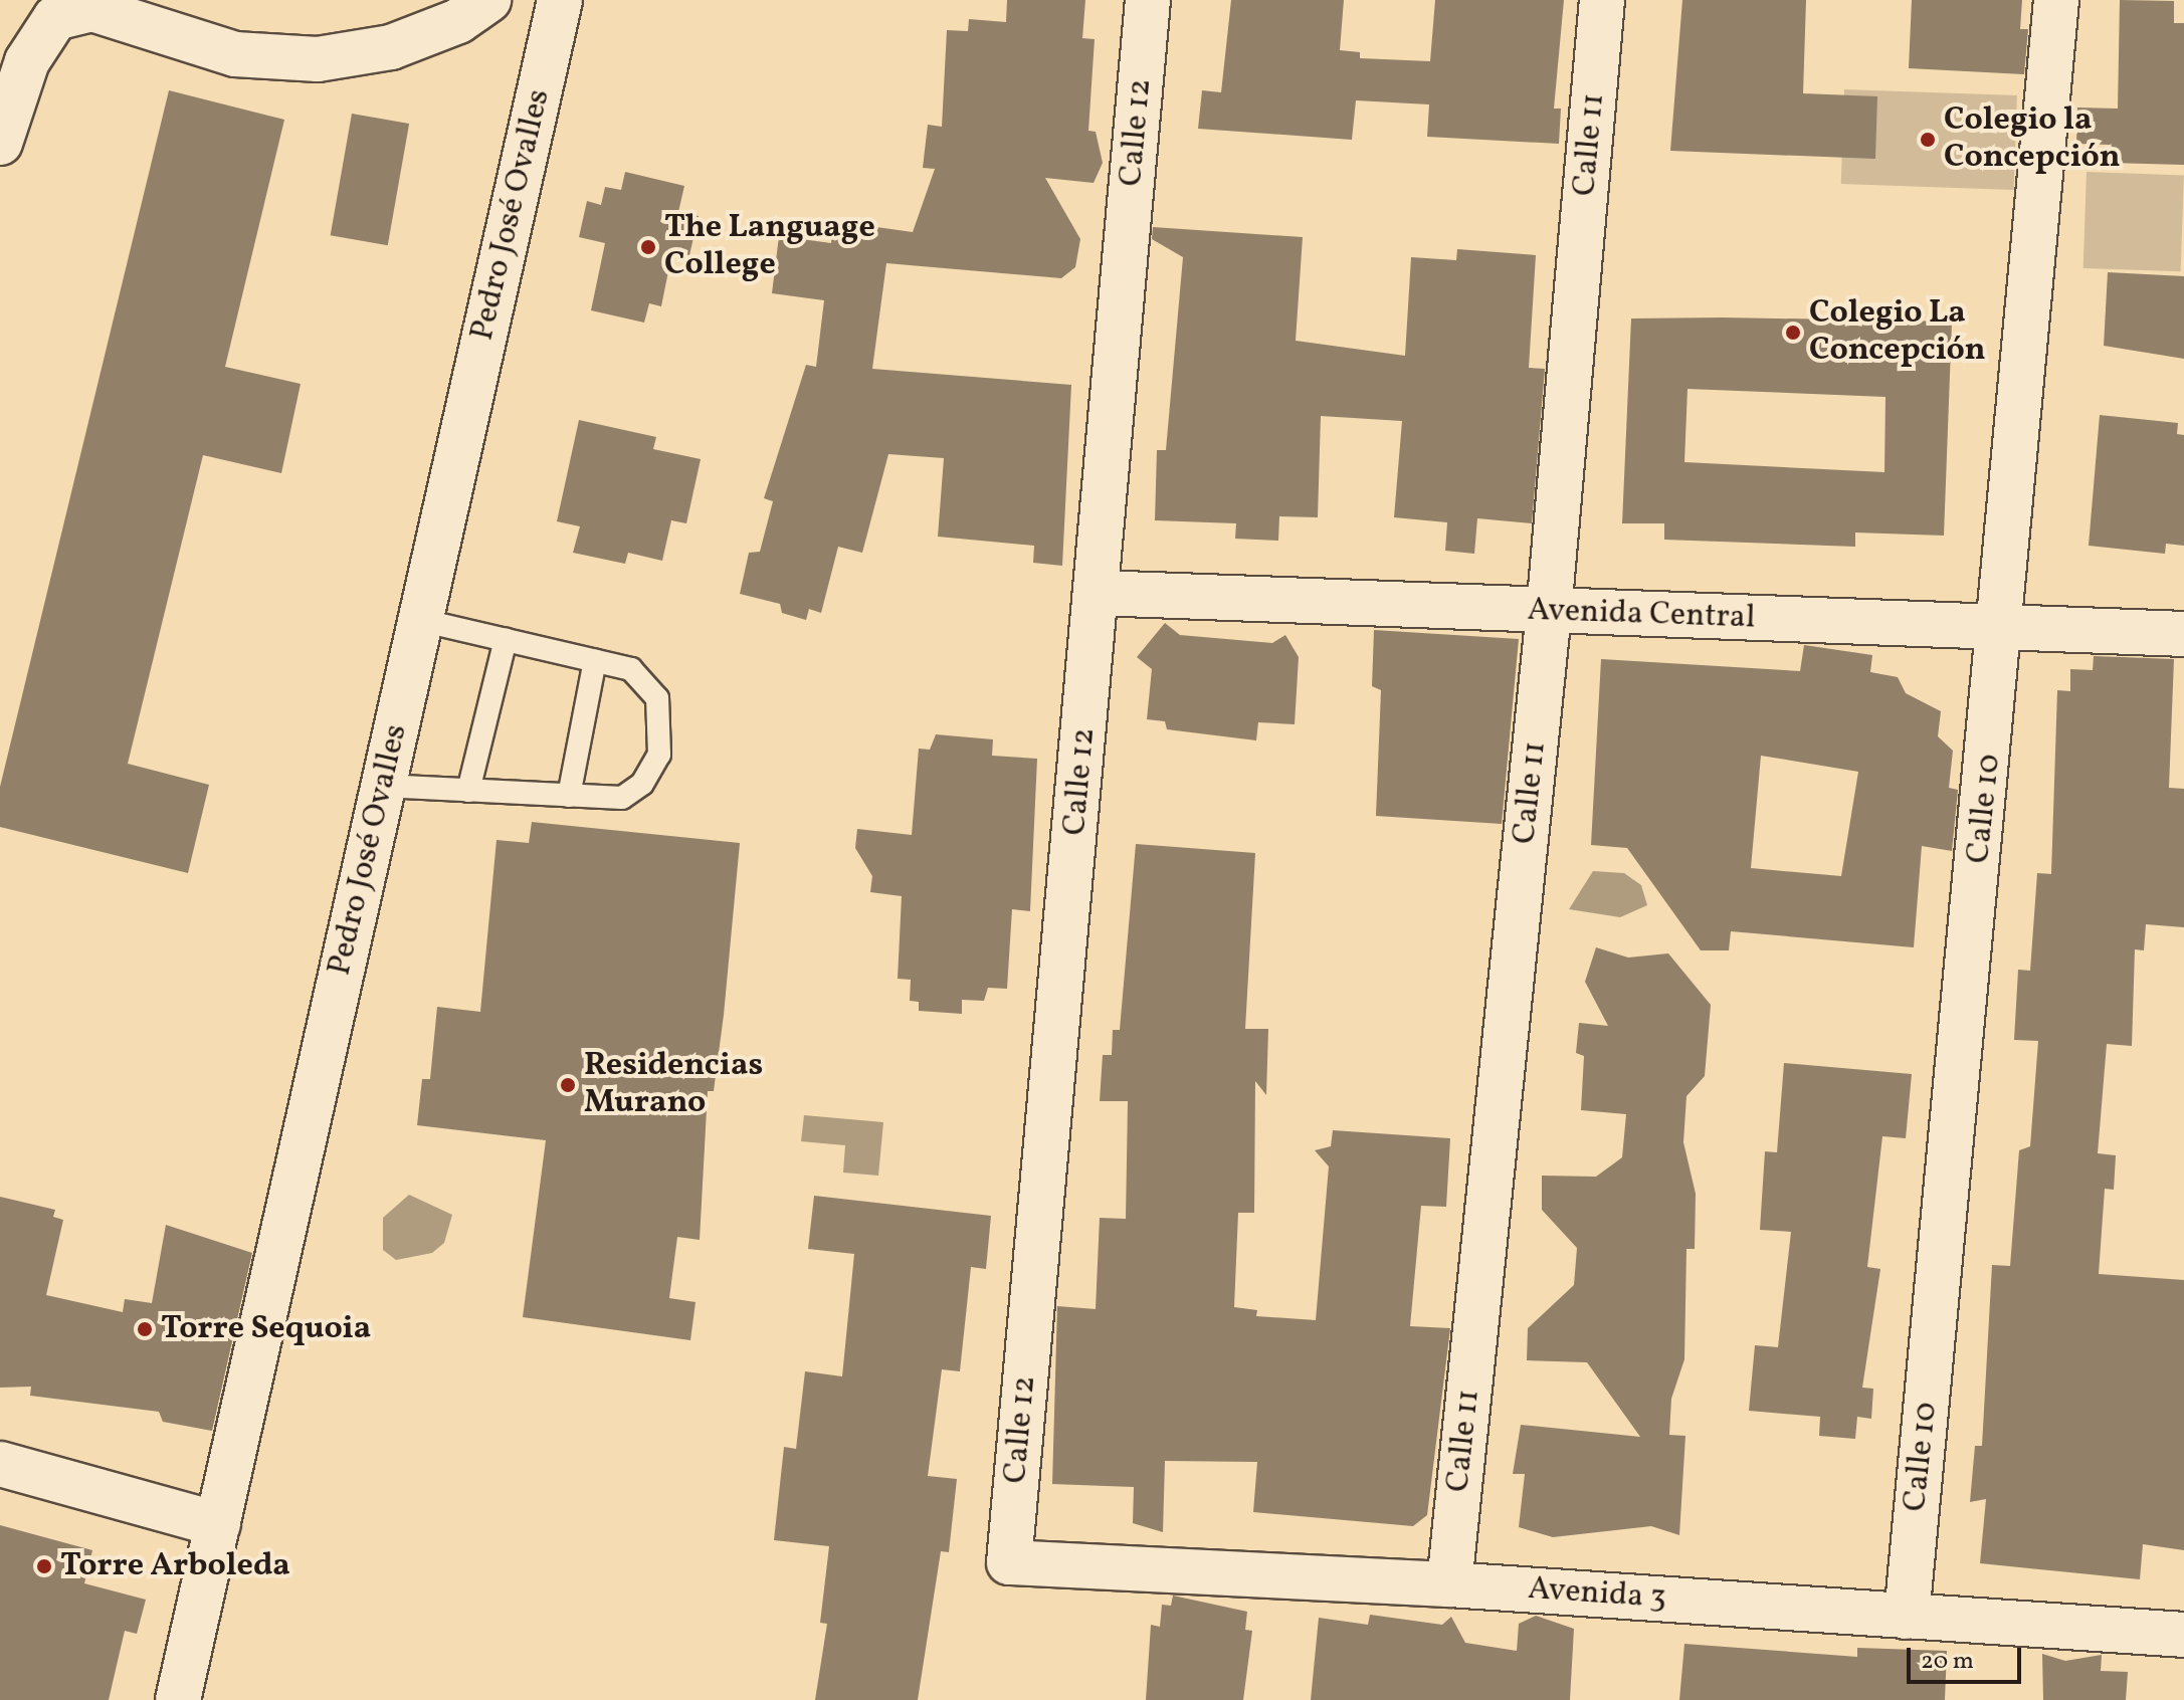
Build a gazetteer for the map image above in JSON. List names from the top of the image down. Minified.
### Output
{"streets":{"street":["Calle 12","Calle 11","Pedro José Ovalles","Avenida Central","Calle 10","Avenida 3"]},"crossings":[["Calle 12","Avenida Central"],["Calle 12","Avenida 3"],["Calle 11","Avenida Central"],["Calle 11","Avenida 3"],["Avenida Central","Calle 10"],["Calle 10","Avenida 3"]],"places":["Colegio la Concepción","The Language College","Colegio La Concepción","Residencias Murano","Torre Sequoia","Torre Arboleda"],"scale_bar":"20 m"}
